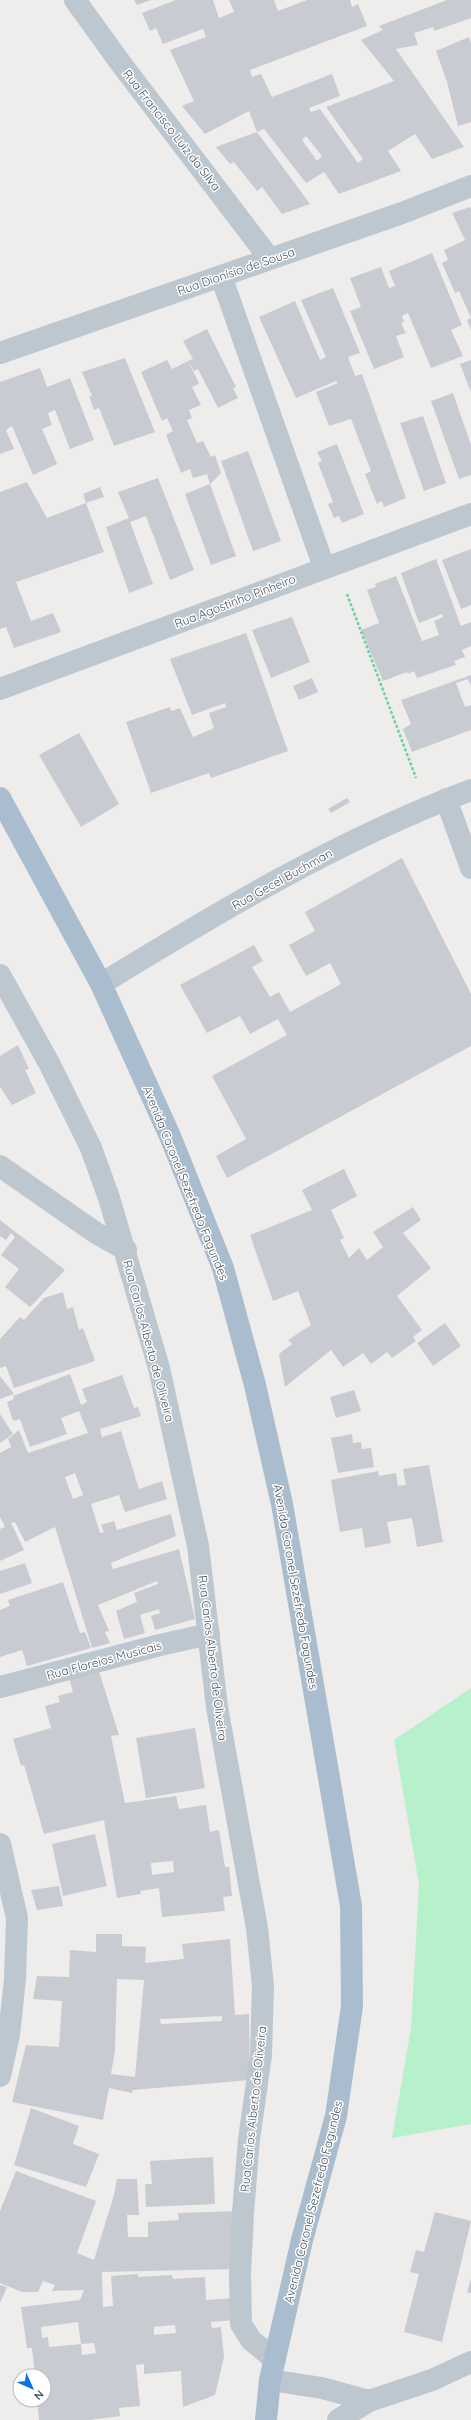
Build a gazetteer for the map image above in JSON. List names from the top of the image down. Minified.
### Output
{"streets":{"main road":["Avenida Coronel Sezefredo Fagundes"],"street":["Rua Francisco Luiz da Silva","Rua Dionísio de Sousa","Rua Agostinho Pinheiro","Rua Gecel Buchman","Rua Carlos Alberto de Oliveira","Rua Floreios Musicais"]},"crossings":[["Rua Francisco Luiz da Silva","Rua Dionísio de Sousa"],["Rua Gecel Buchman","Avenida Coronel Sezefredo Fagundes"],["Avenida Coronel Sezefredo Fagundes","Rua Carlos Alberto de Oliveira"],["Rua Carlos Alberto de Oliveira","Rua Floreios Musicais"]],"north":"bottom right"}
